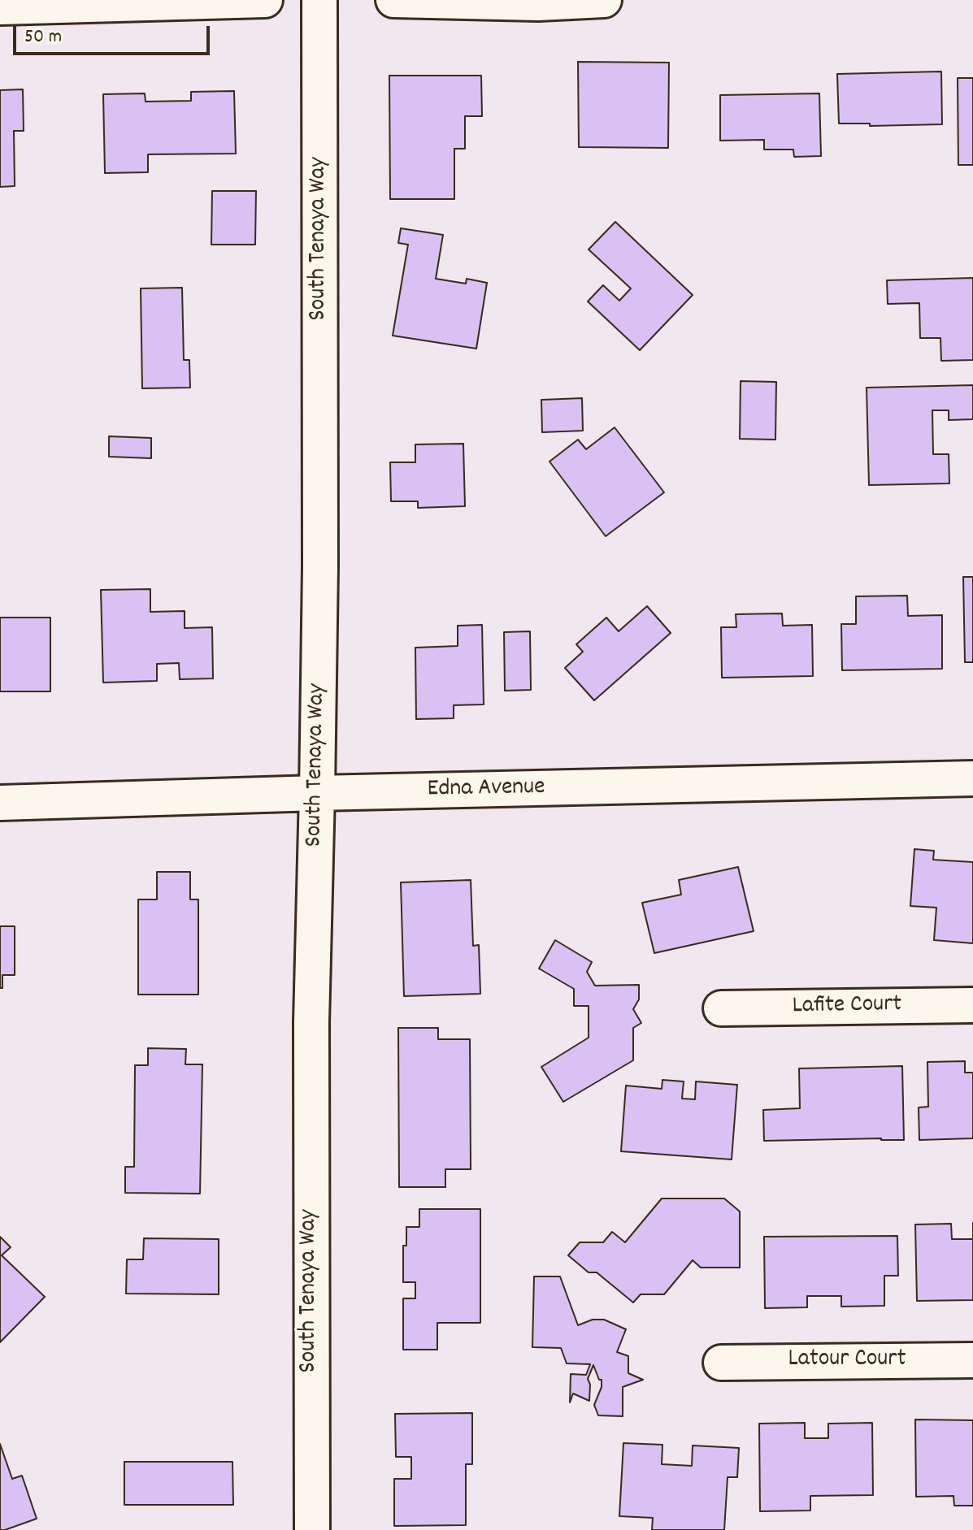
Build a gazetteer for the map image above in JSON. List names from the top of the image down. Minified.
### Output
{"streets":{"street":["South Tenaya Way","Edna Avenue","Lafite Court","Latour Court"]},"crossings":[["South Tenaya Way","Edna Avenue"]],"scale_bar":"50 m"}
